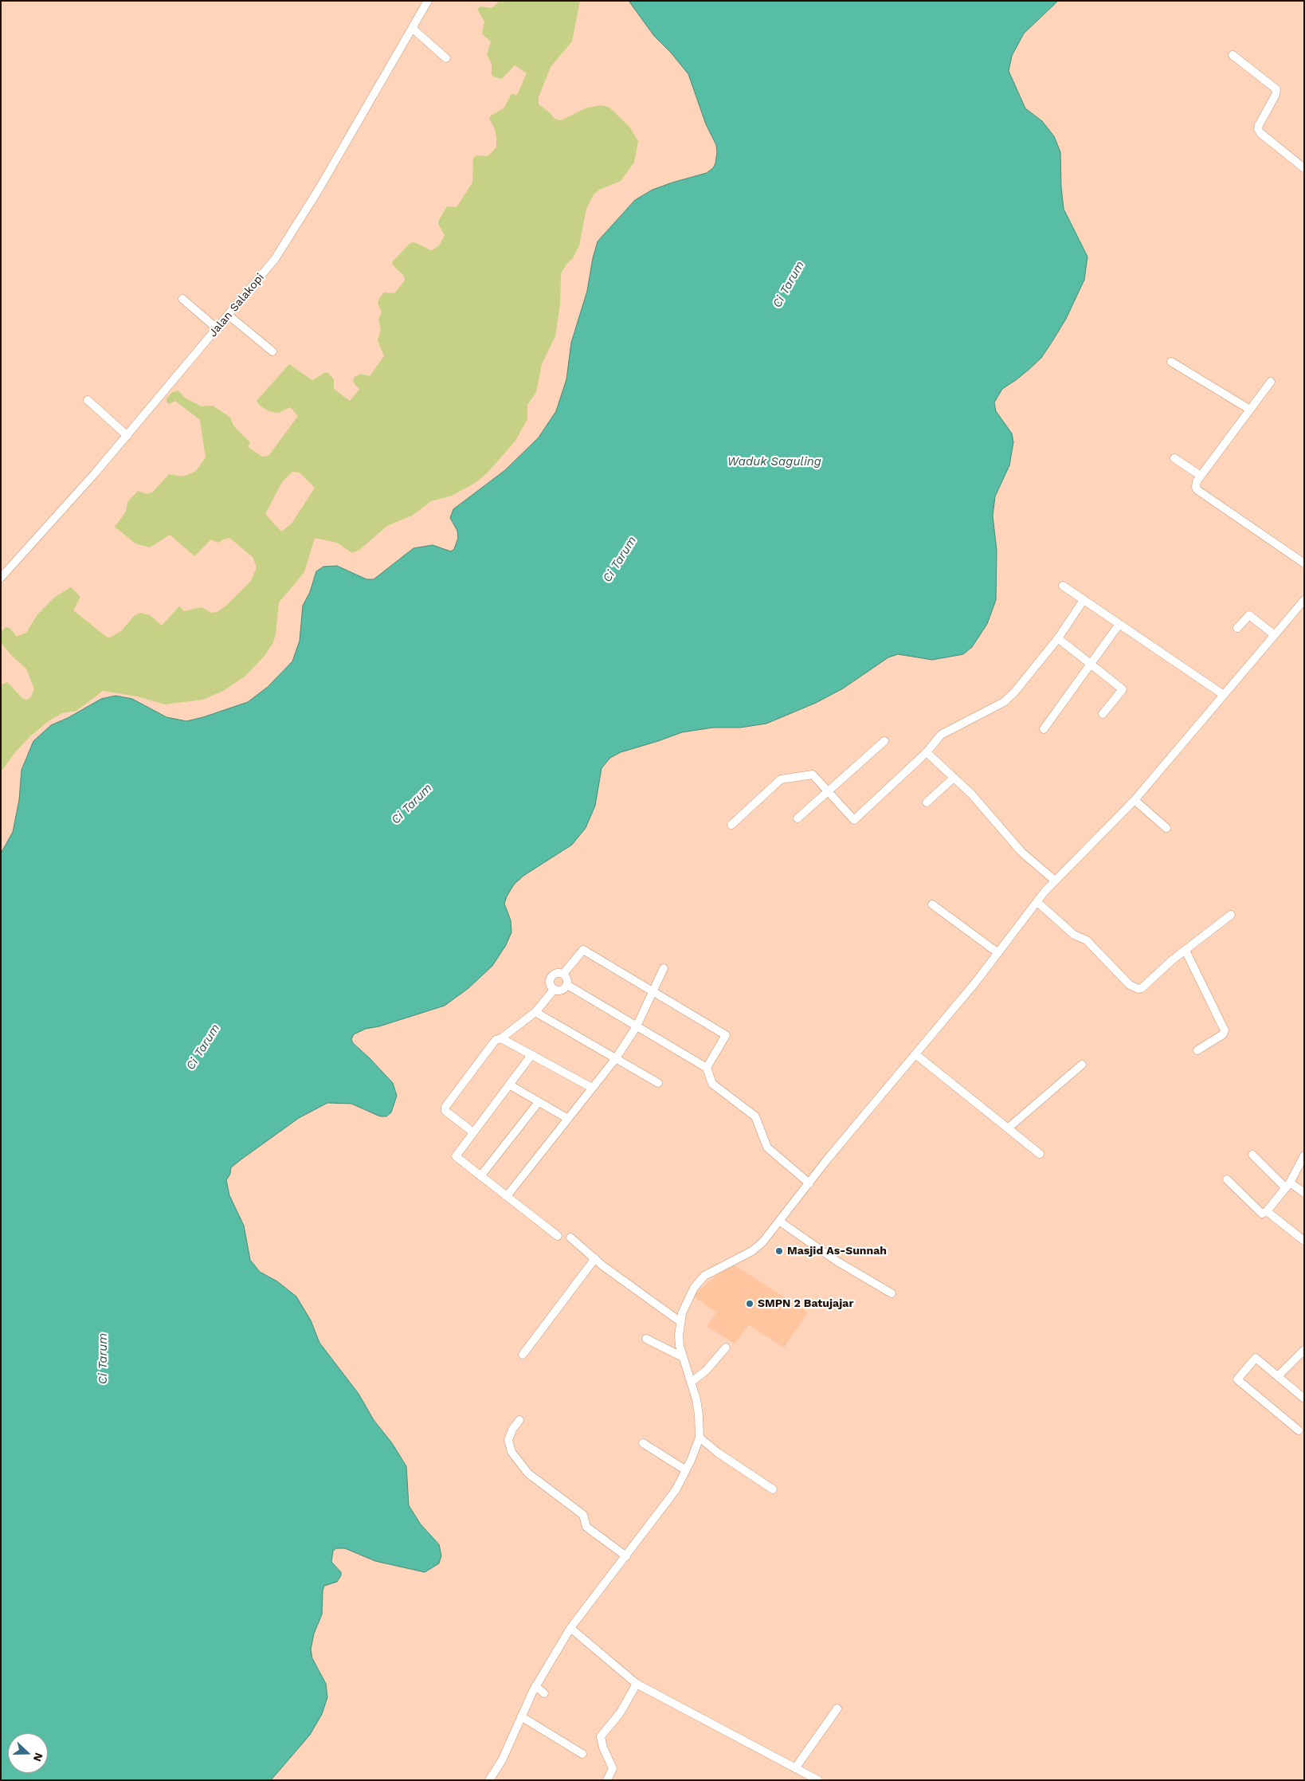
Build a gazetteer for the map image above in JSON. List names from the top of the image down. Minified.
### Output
{"streets":{"street":["Jalan Salakopi"]},"water":["Ci Tarum","Waduk Saguling"],"places":["Masjid As-Sunnah","SMPN 2 Batujajar"],"north":"right"}
